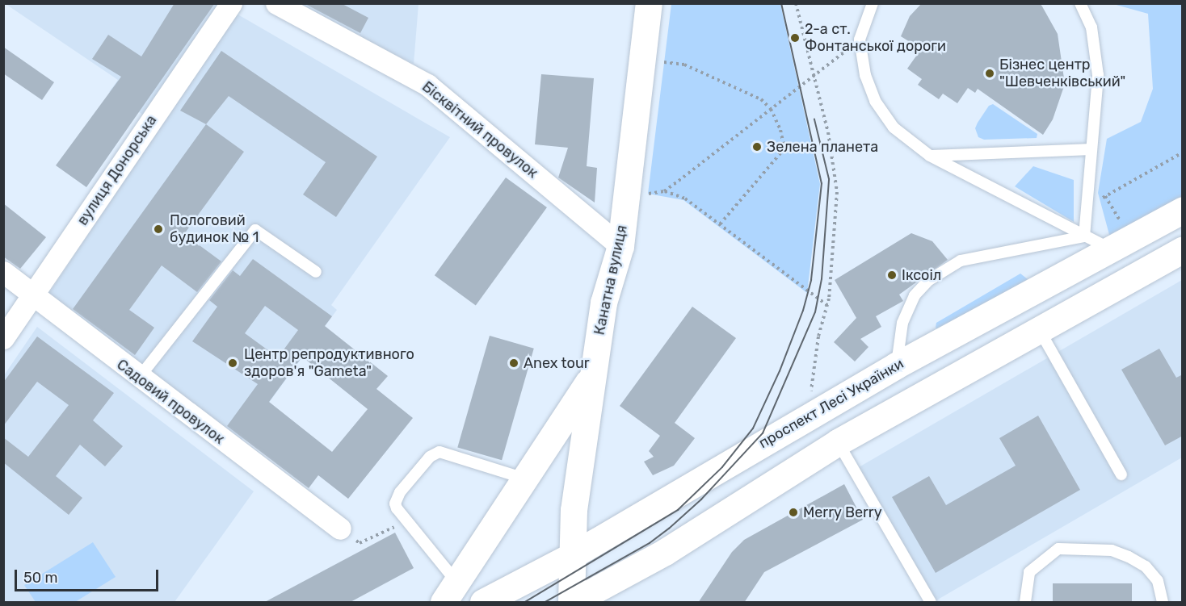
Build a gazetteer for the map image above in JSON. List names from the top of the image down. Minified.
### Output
{"streets":{"main road":["Канатна вулиця","проспект Лесі Українки"],"street":["Бісквітний провулок","вулиця Донорська","Садовий провулок"]},"crossings":[["Бісквітний провулок","Канатна вулиця"],["вулиця Донорська","Садовий провулок"],["Канатна вулиця","проспект Лесі Українки"]],"places":["2-а ст. Фонтанської дороги","Бізнес центр \"Шевченківський\"","Зелена планета","Пологовий будинок № 1","Іксоіл","Центр репродуктивного здоров'я \"Gameta\"","Anex tour","Merry Berry"],"scale_bar":"50 m"}
